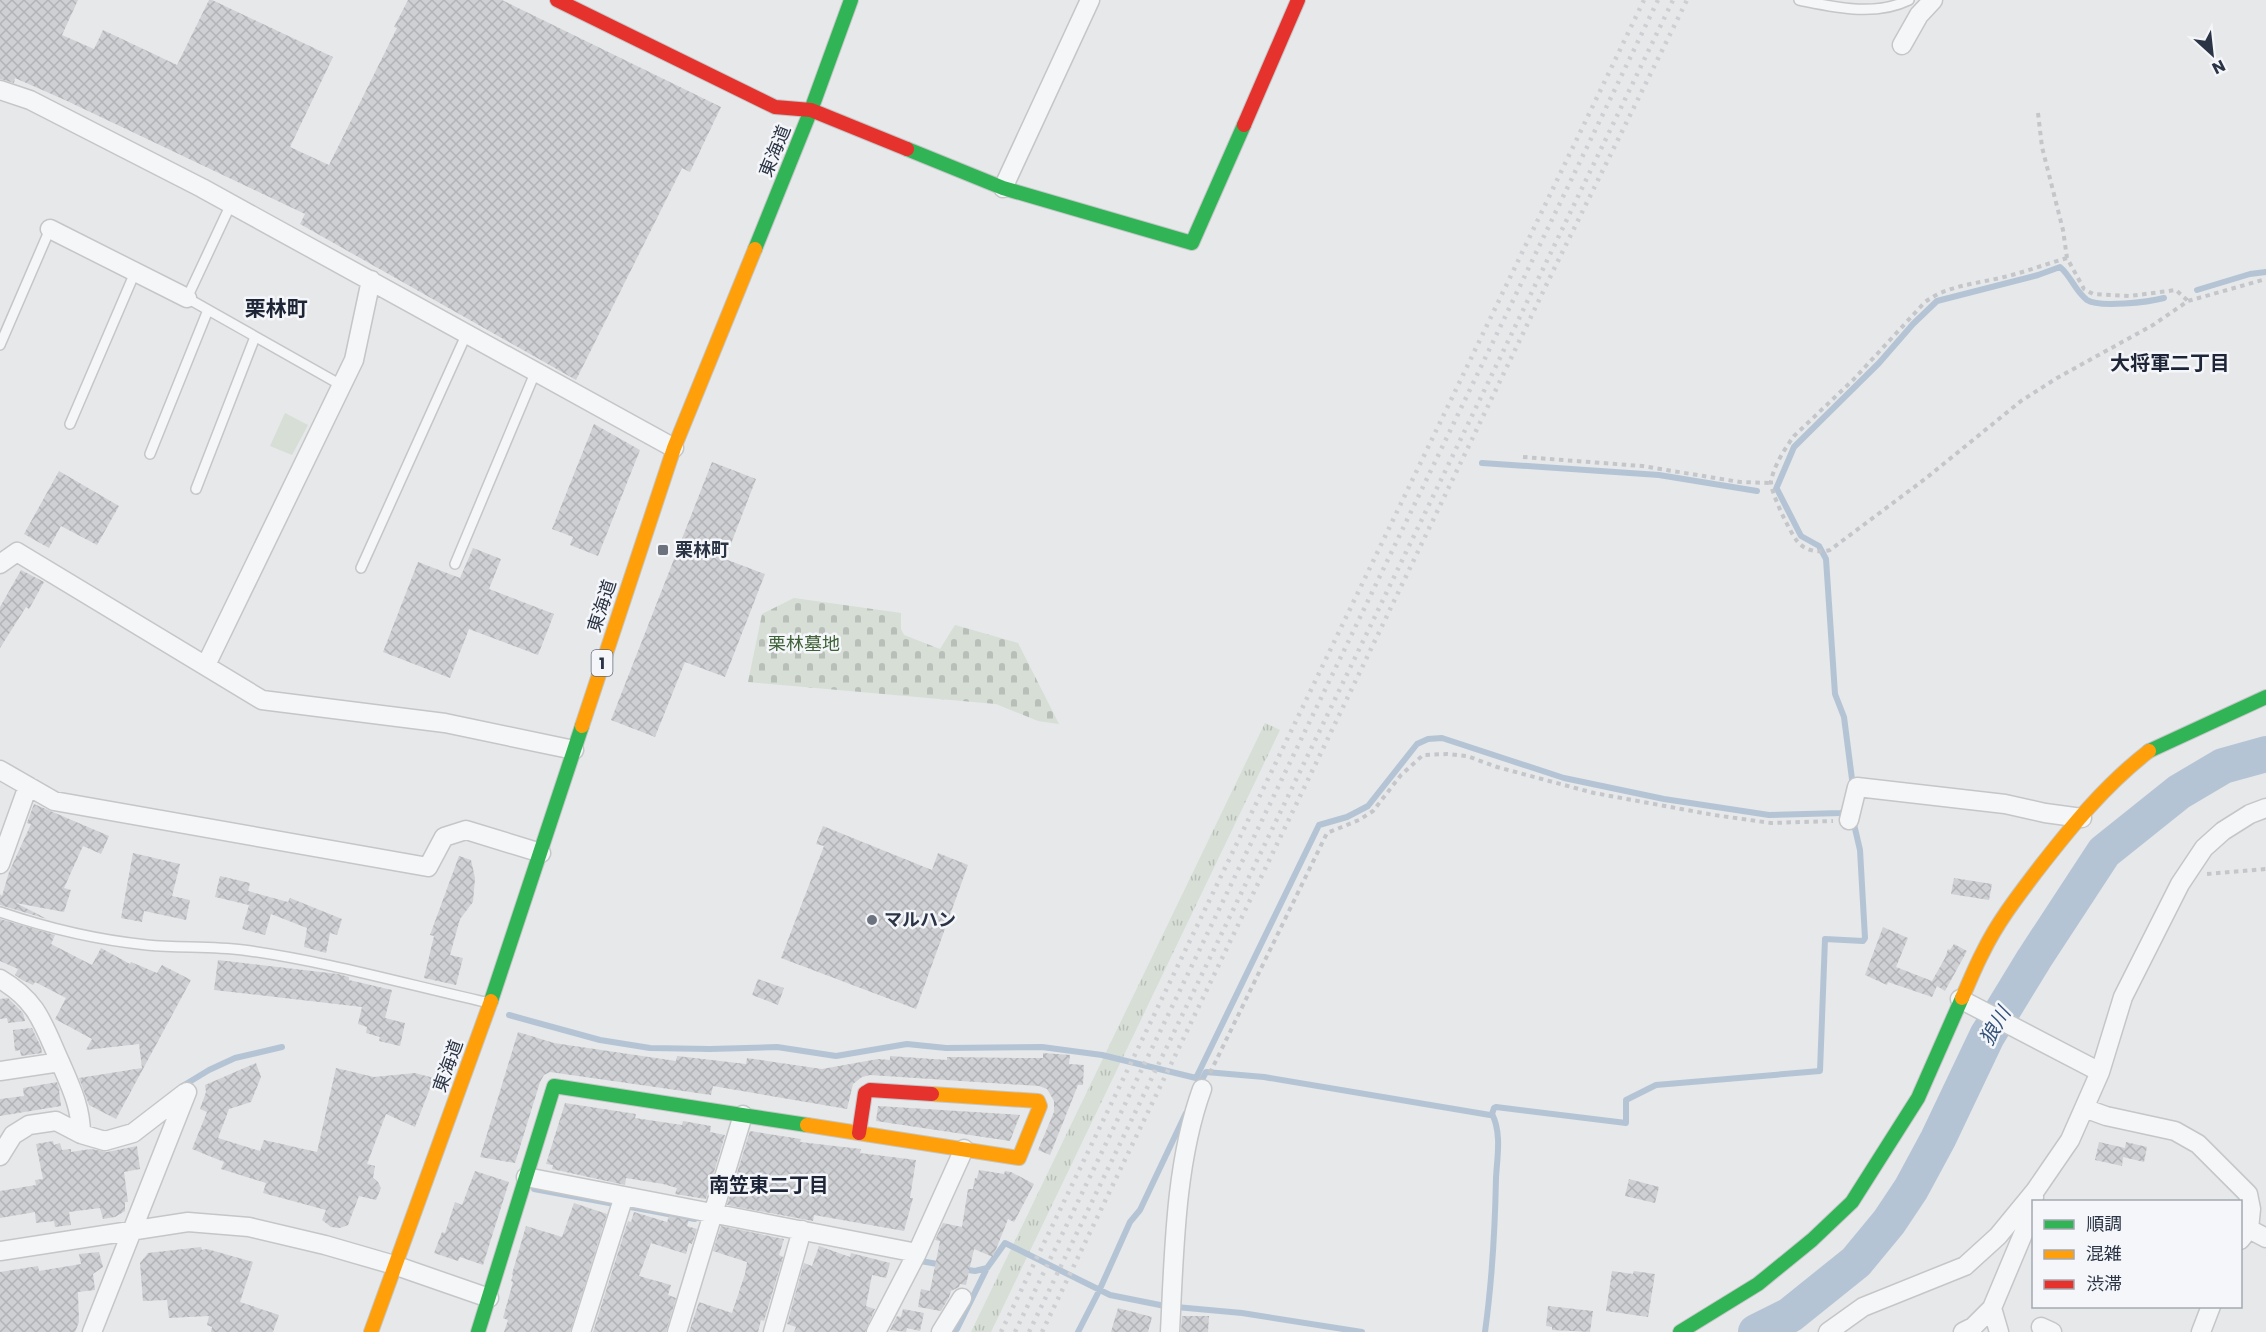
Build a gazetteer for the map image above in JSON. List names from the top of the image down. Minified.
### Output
{"streets":{"main road":["東海道","1"]},"districts":["栗林町","大将軍二丁目","南笠東二丁目"],"water":["狼川"],"parks":["栗林墓地"],"places":{"transit":["栗林町"],"other":["マルハン"]},"legend":["順調","混雑","渋滞"],"north":"bottom right"}
